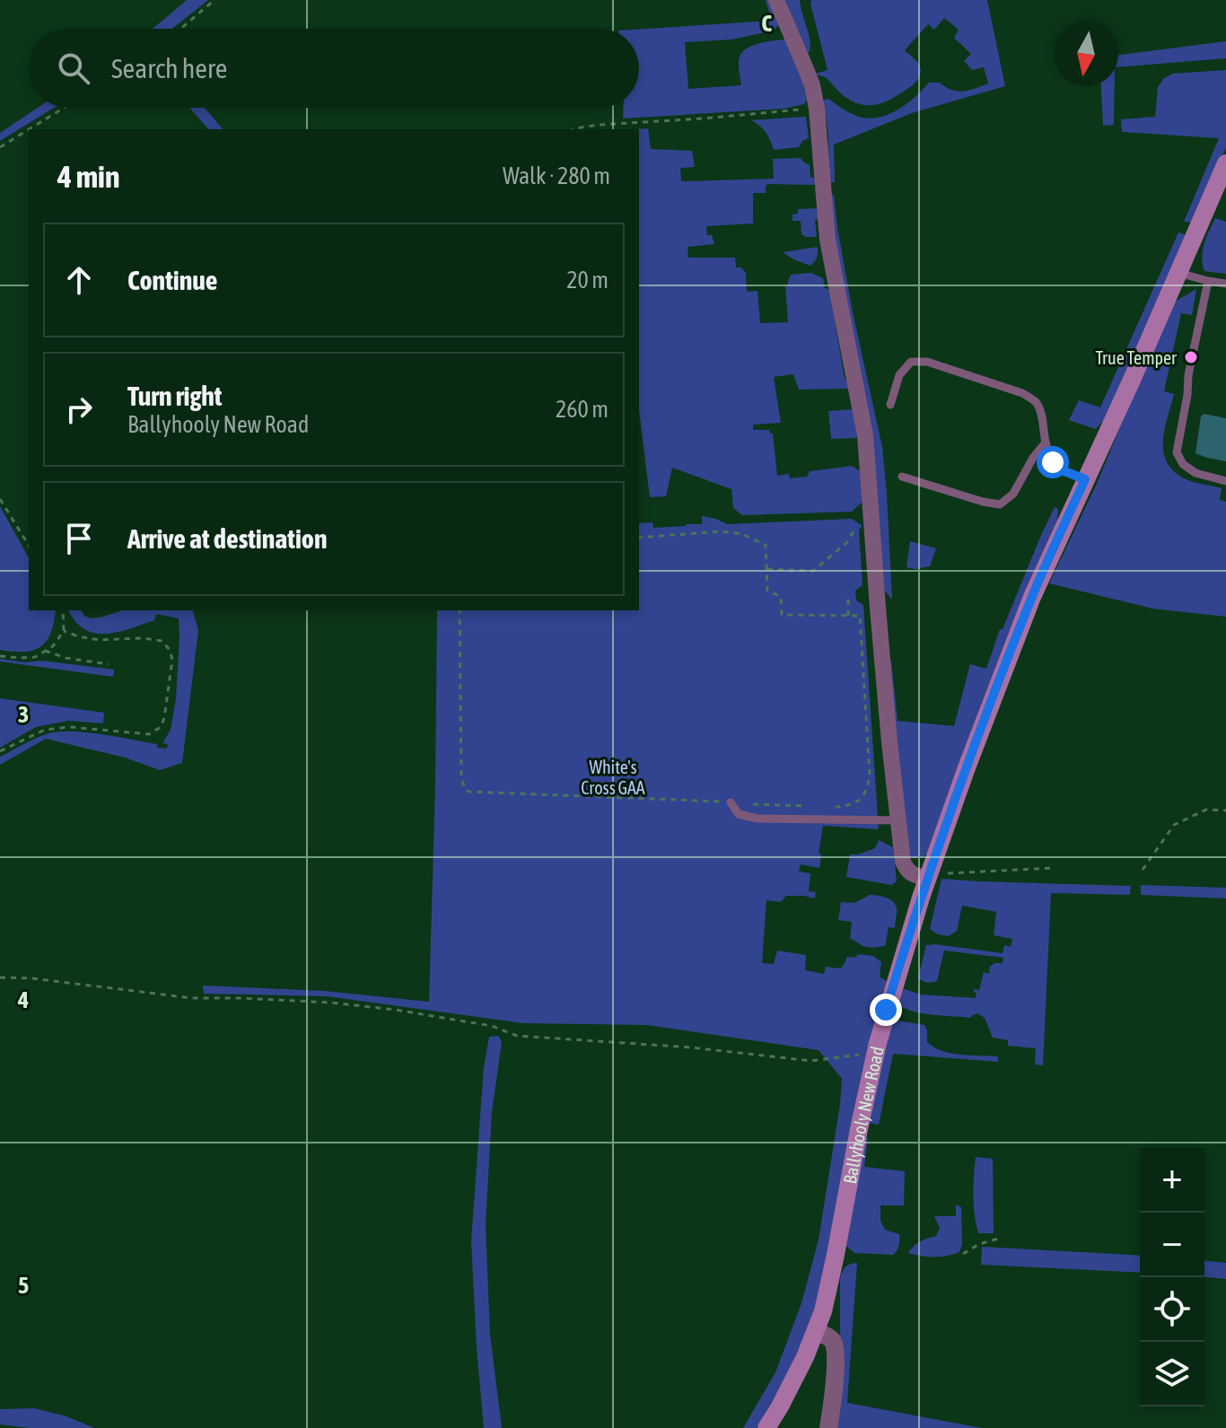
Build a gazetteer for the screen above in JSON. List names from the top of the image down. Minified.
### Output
{"streets":{"main road":["Ballyhooly New Road"]},"parks":["White's Cross GAA"],"places":["True Temper"],"north":"bottom","page":{"search":"Search here","heading":["4 min","Walk · 280 m"],"list":[["Continue","20 m"],["Turn right","Ballyhooly New Road","260 m"],"Arrive at destination"],"map_buttons":["+","−"]},"grid":{"columns":["C"],"rows":["3","4","5"]}}
